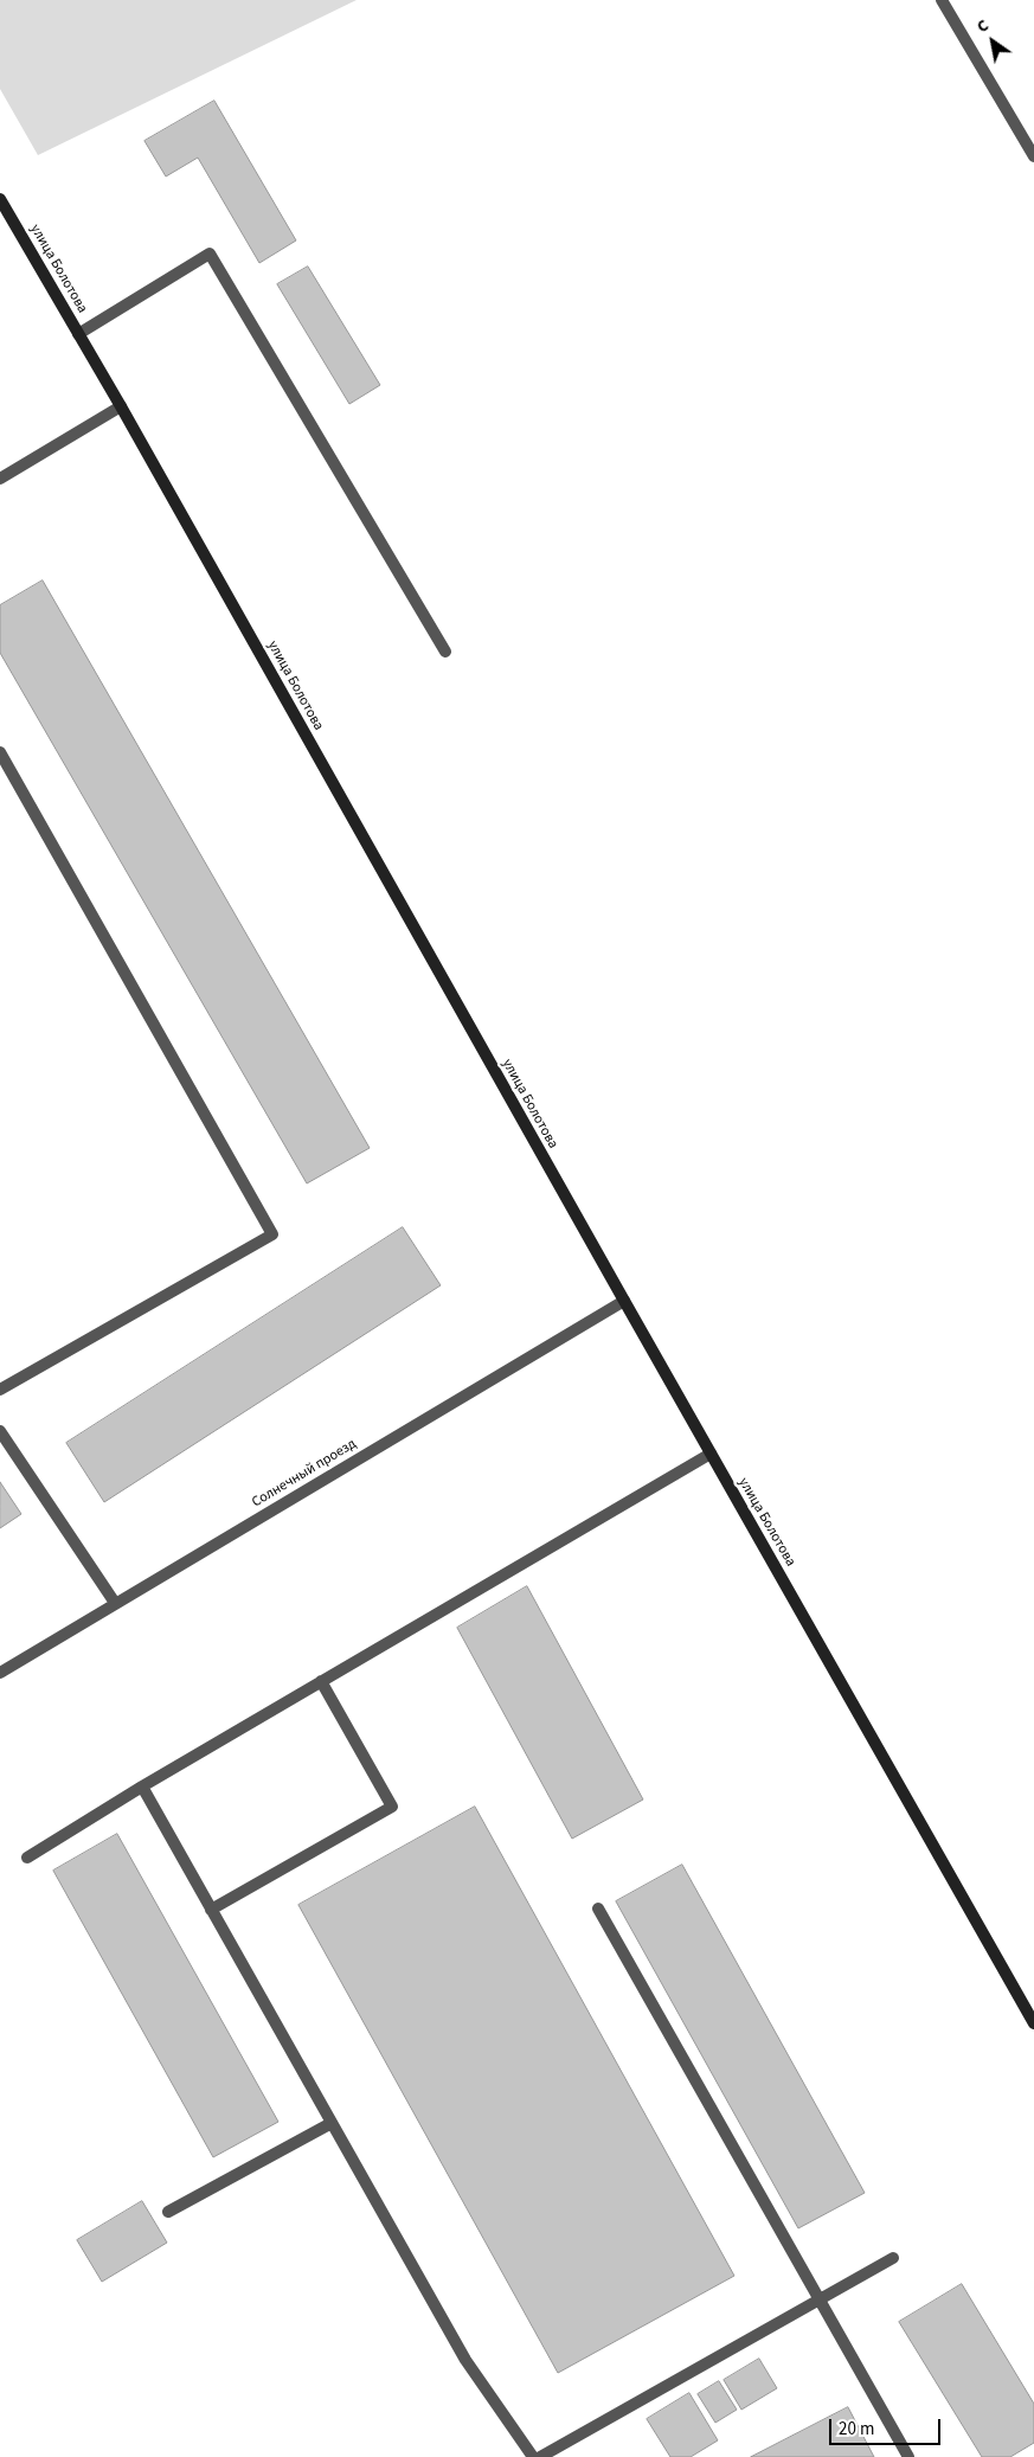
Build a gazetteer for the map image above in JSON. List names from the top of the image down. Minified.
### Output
{"streets":{"main road":["улица Болотова"],"street":["Солнечный проезд"]},"crossings":[["улица Болотова","Солнечный проезд"]],"scale_bar":"20 m","north":"top left"}
